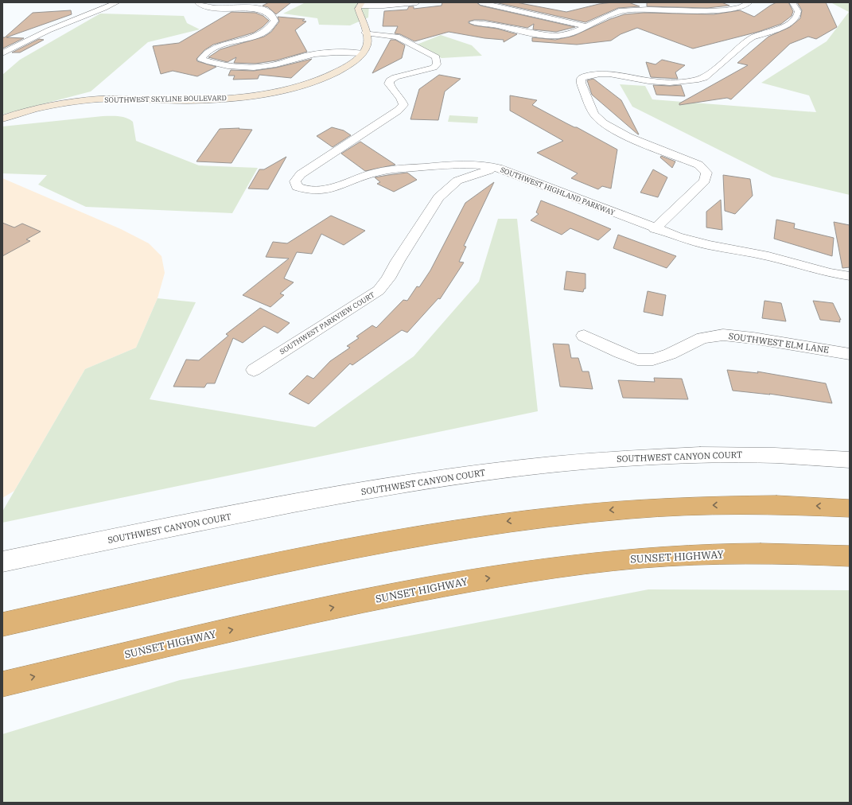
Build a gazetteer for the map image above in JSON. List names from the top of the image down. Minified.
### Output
{"streets":{"highway":["SUNSET HIGHWAY"],"main road":["SOUTHWEST SKYLINE BOULEVARD"],"street":["SOUTHWEST HIGHLAND PARKWAY","SOUTHWEST PARKVIEW COURT","SOUTHWEST ELM LANE","SOUTHWEST CANYON COURT"]},"crossings":[["SOUTHWEST HIGHLAND PARKWAY","SOUTHWEST PARKVIEW COURT"]]}
